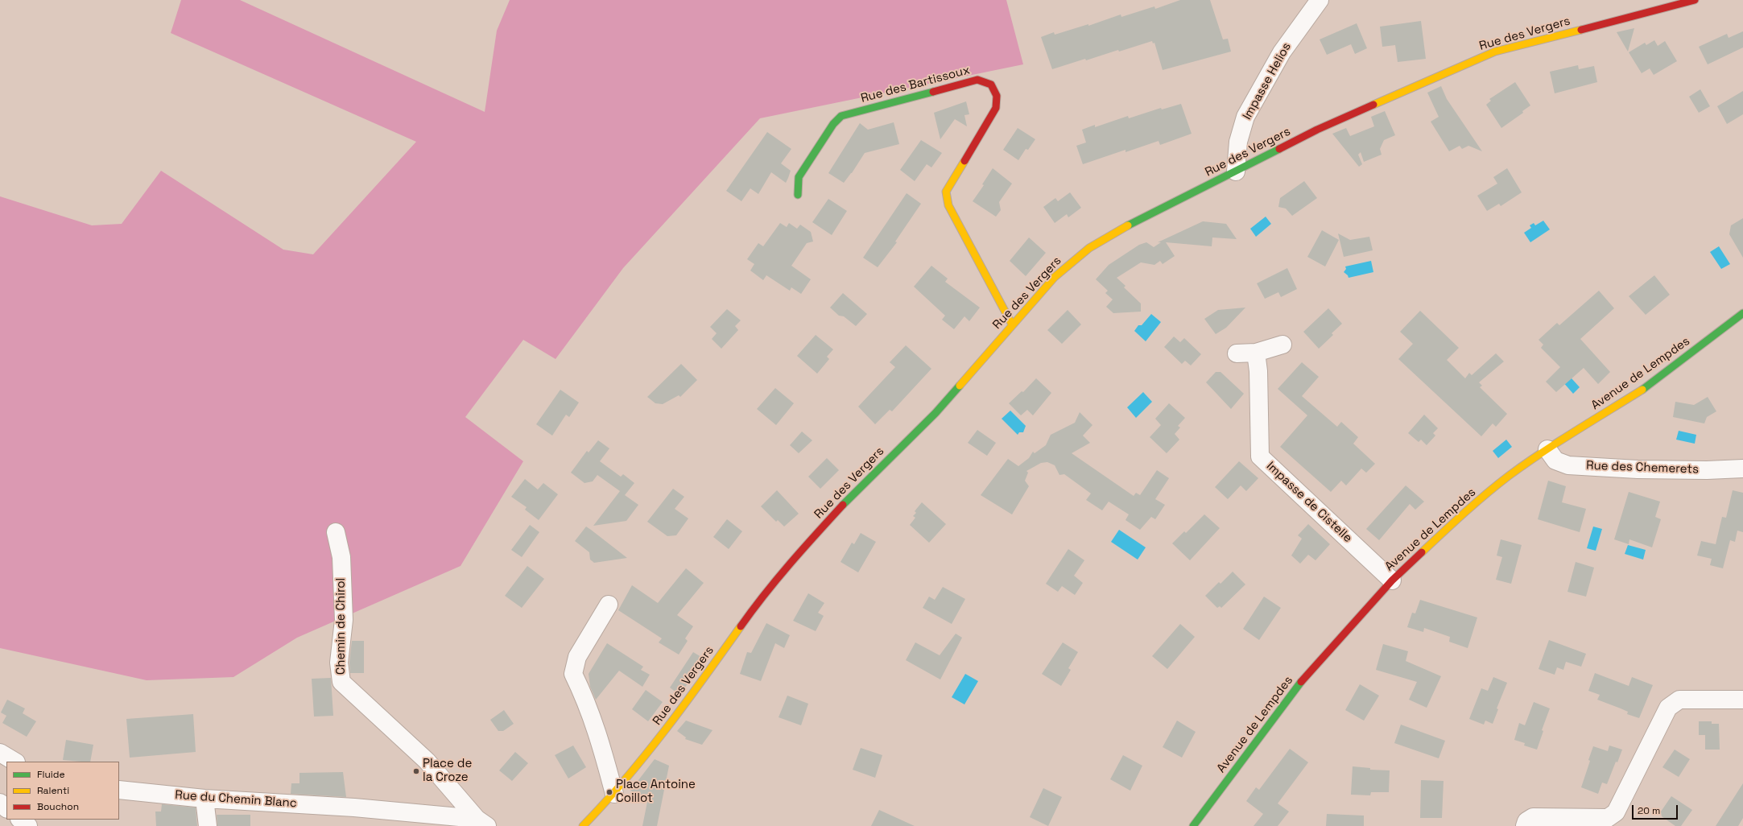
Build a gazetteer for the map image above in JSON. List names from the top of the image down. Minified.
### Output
{"streets":{"street":["Rue des Vergers","Impasse Helios","Rue des Bartissoux","Avenue de Lempdes","Rue des Chemerets","Impasse de Cistelle","Chemin de Chirol","Rue du Chemin Blanc"]},"crossings":[["Rue des Vergers","Impasse Helios"],["Rue des Vergers","Rue des Bartissoux"],["Avenue de Lempdes","Rue des Chemerets"],["Avenue de Lempdes","Impasse de Cistelle"],["Chemin de Chirol","Rue du Chemin Blanc"]],"places":["Place de la Croze","Place Antoine Coillot"],"legend":["Fluide","Ralenti","Bouchon"],"scale_bar":"20 m"}
